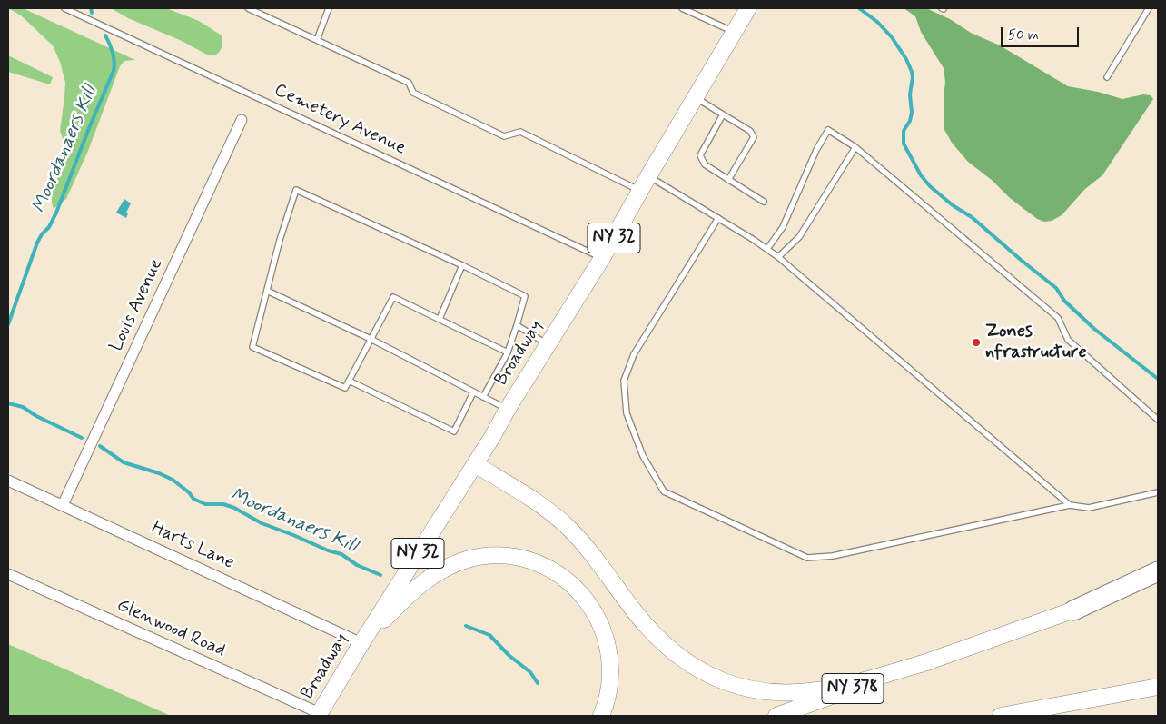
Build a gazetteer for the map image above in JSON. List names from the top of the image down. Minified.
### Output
{"streets":{"main road":["NY 32","Broadway","NY 378"],"street":["Louis Avenue","Harts Lane","Glenwood Road"],"lane":["Cemetery Avenue"]},"crossings":[["Cemetery Avenue","Broadway"],["Louis Avenue","Harts Lane"],["Broadway","Harts Lane"],["Broadway","Glenwood Road"]],"water":["Moordanaers Kill"],"places":["Zones nfrastructure"],"scale_bar":"50 m"}
